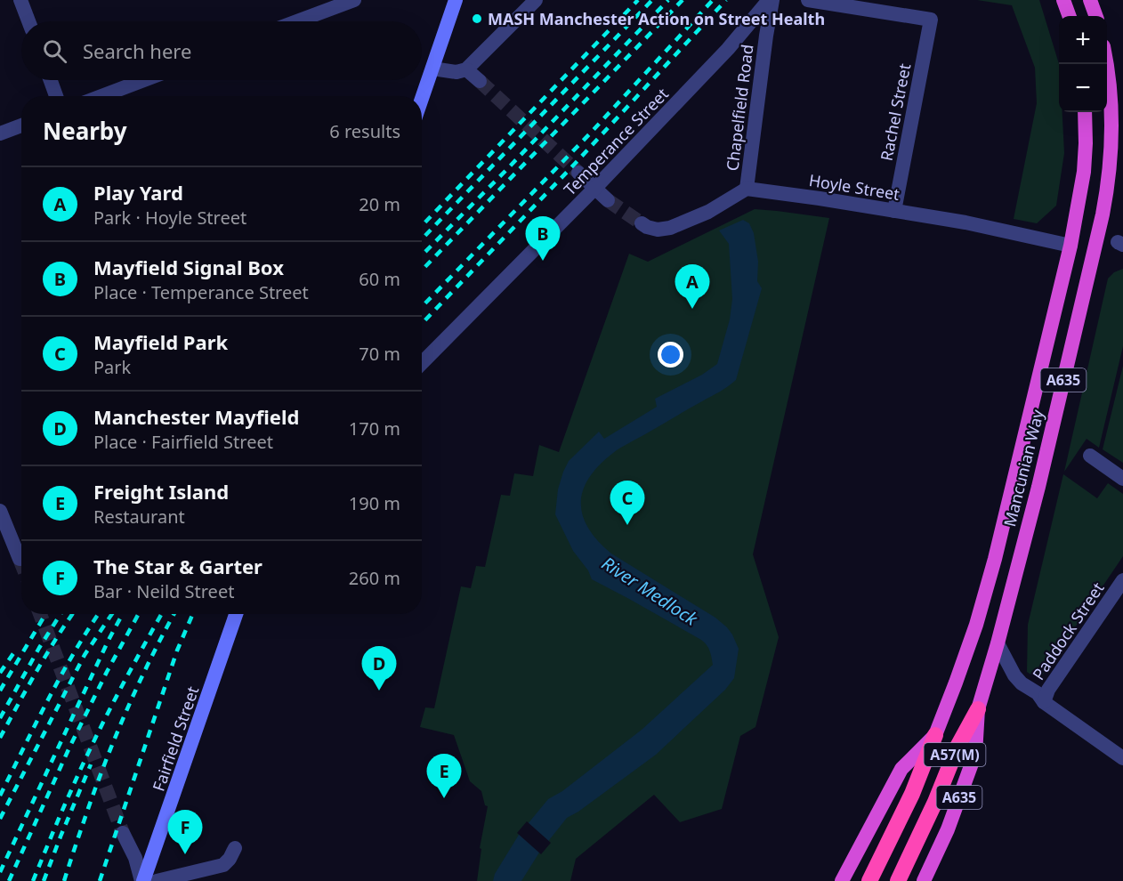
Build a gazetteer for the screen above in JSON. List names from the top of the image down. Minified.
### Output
{"streets":{"highway":["A635","Mancunian Way","A57(M)"],"main road":["Fairfield Street"],"street":["Chapelfield Road","Rachel Street","Temperance Street","Hoyle Street","Paddock Street"]},"crossings":[["Chapelfield Road","Temperance Street"],["Chapelfield Road","Hoyle Street"],["Rachel Street","Hoyle Street"],["Hoyle Street","Mancunian Way"],["A635","Mancunian Way"]],"water":["River Medlock"],"places":["MASH Manchester Action on Street Health"],"page":{"map_buttons":["+","−"],"search":"Search here","heading":["Nearby","6 results"],"list":[{"mark":"A","name":"Play Yard","note":"Park · Hoyle Street","value":"20 m"},{"mark":"B","name":"Mayfield Signal Box","note":"Place · Temperance Street","value":"60 m"},{"mark":"C","name":"Mayfield Park","note":"Park","value":"70 m"},{"mark":"D","name":"Manchester Mayfield","note":"Place · Fairfield Street","value":"170 m"},{"mark":"E","name":"Freight Island","note":"Restaurant","value":"190 m"},{"mark":"F","name":"The Star & Garter","note":"Bar · Neild Street","value":"260 m"}],"pins":["B","A","C","D","E","F"]}}
